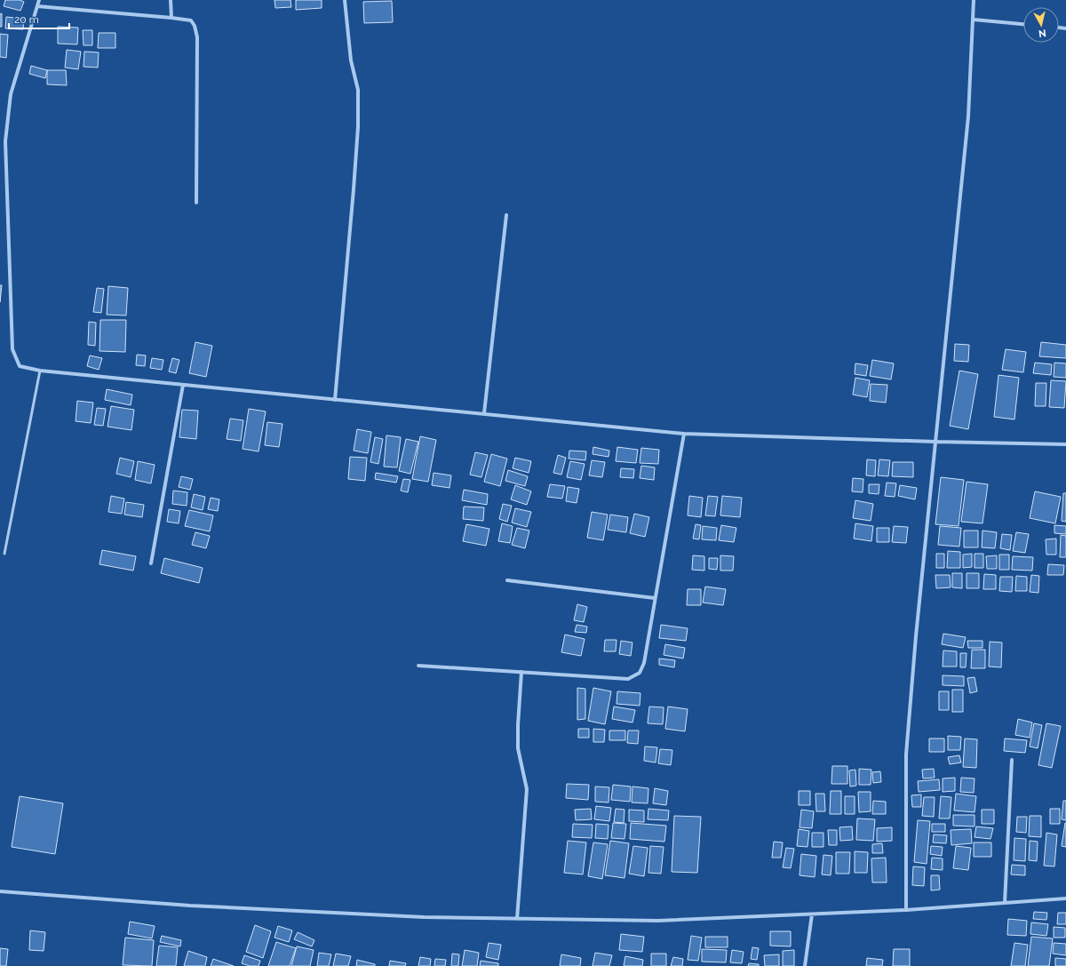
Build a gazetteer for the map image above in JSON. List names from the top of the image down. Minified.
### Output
{"scale_bar":"20 m","north":"bottom"}
